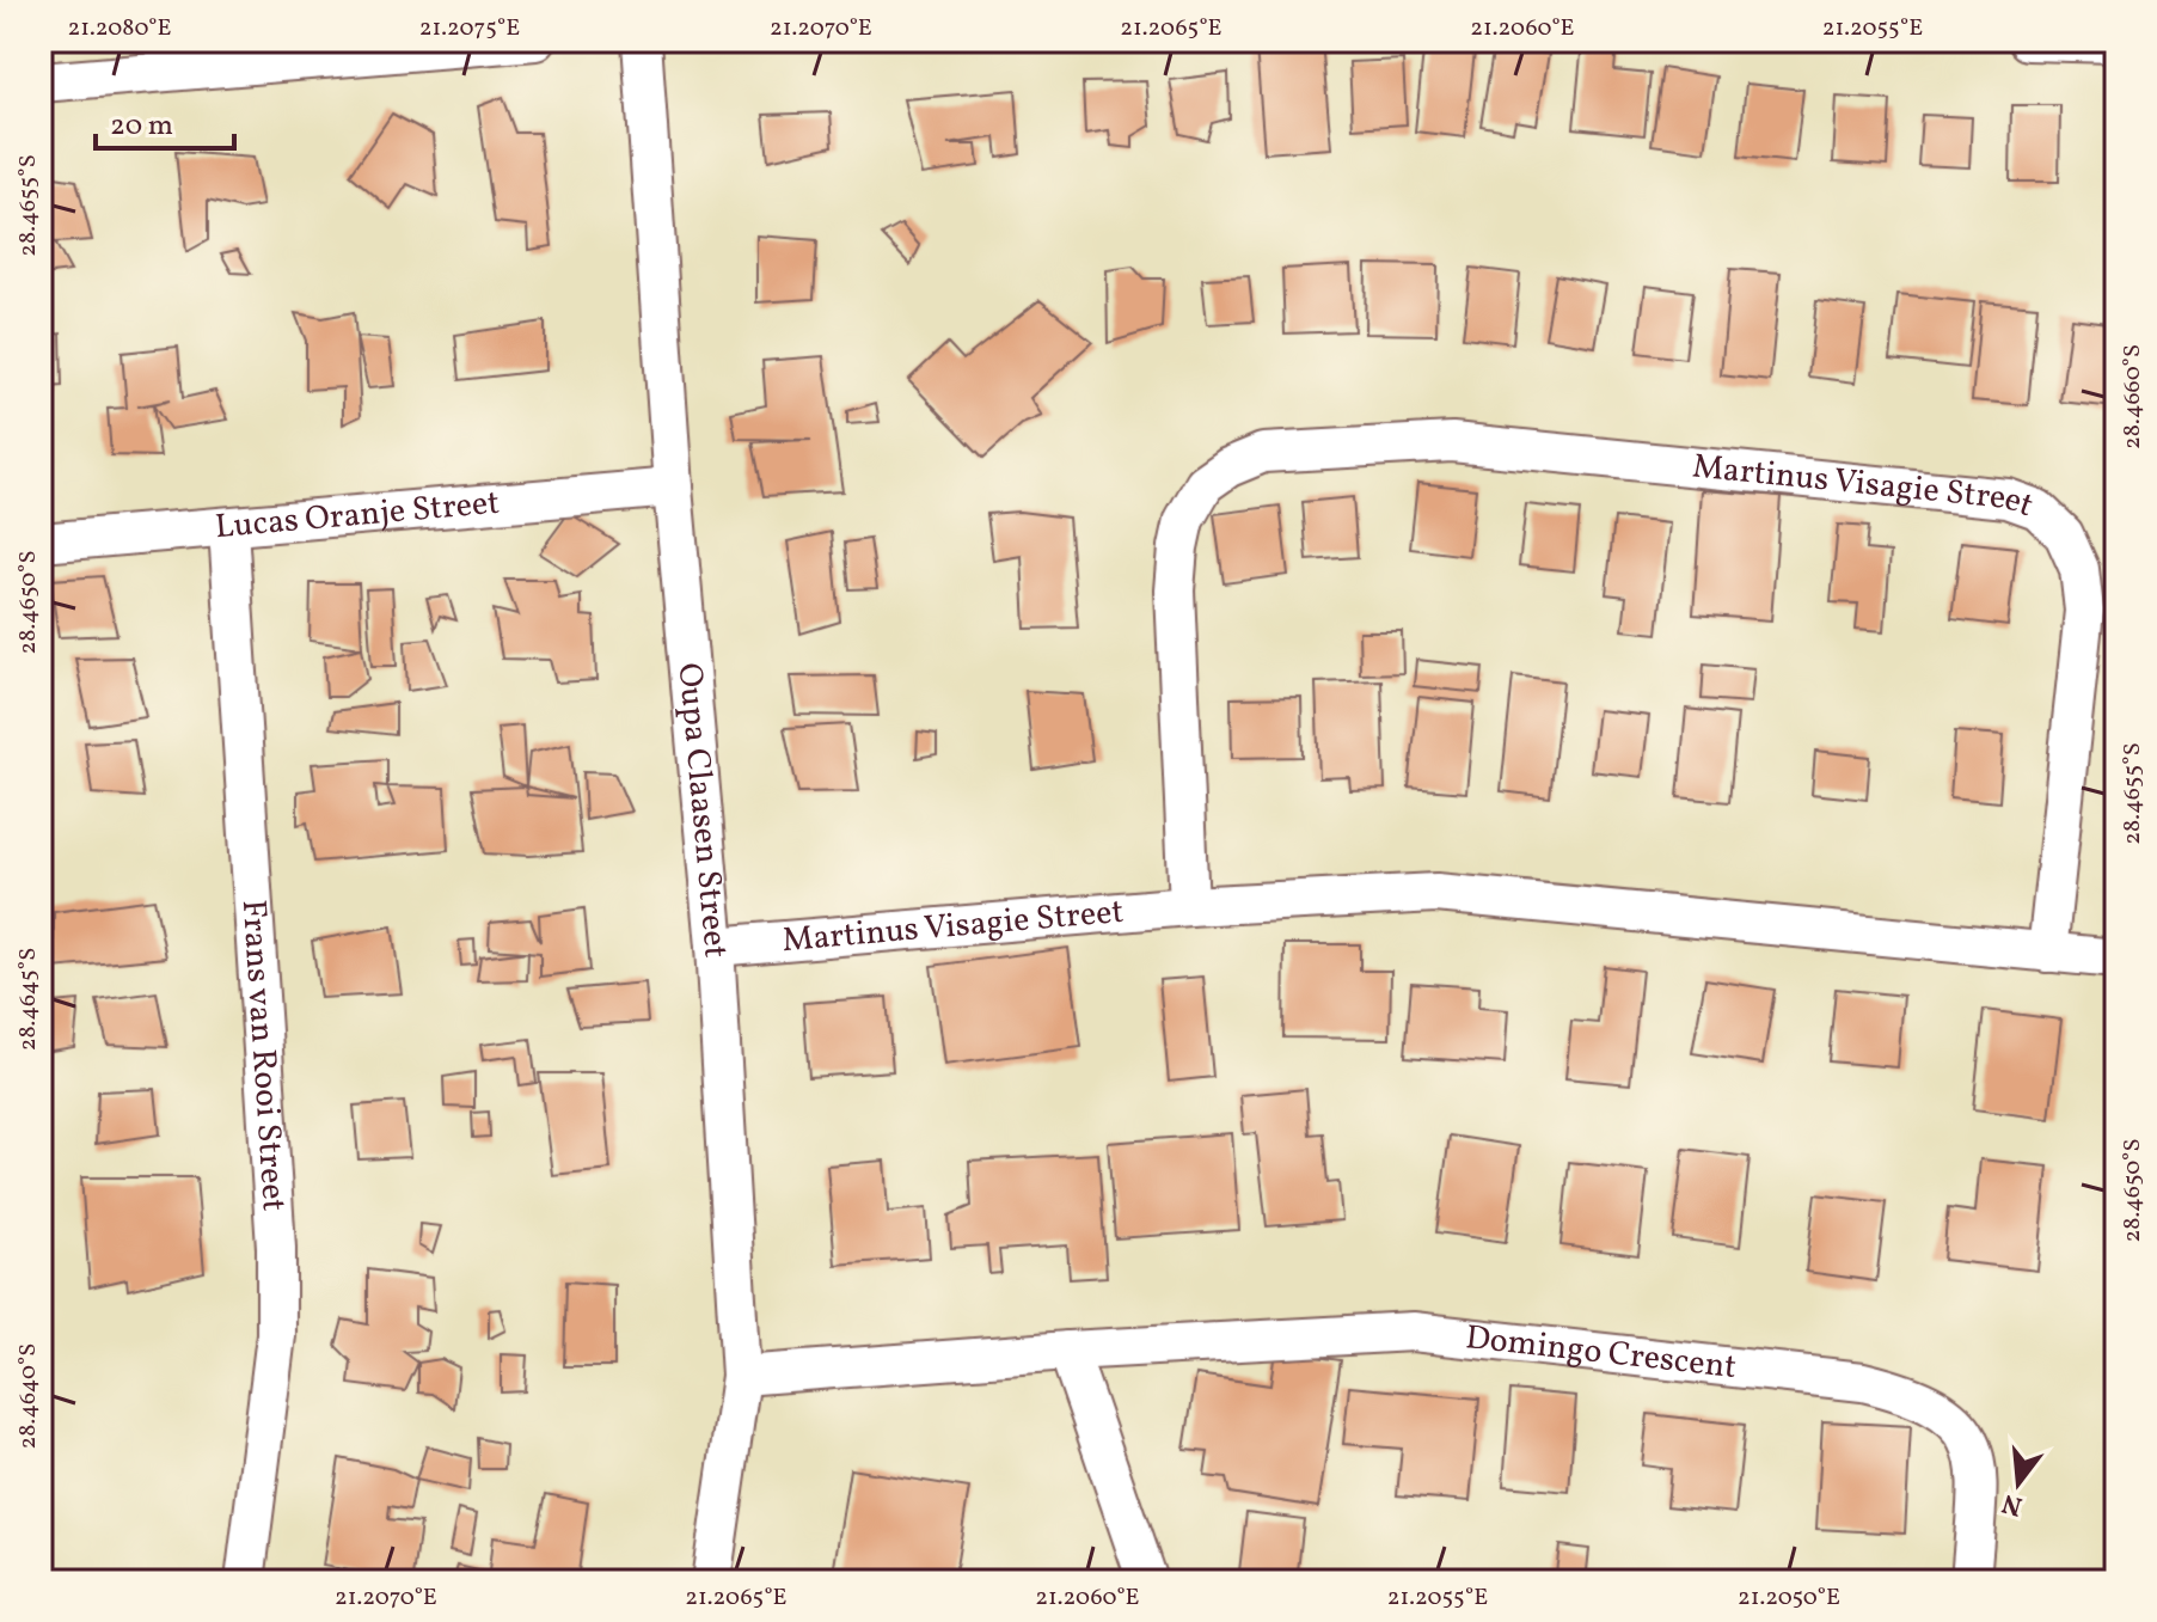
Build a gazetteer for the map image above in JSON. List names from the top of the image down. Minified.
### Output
{"streets":{"street":["Martinus Visagie Street","Lucas Oranje Street","Oupa Claasen Street","Frans van Rooi Street","Domingo Crescent"]},"crossings":[["Martinus Visagie Street","Oupa Claasen Street"],["Lucas Oranje Street","Oupa Claasen Street"],["Lucas Oranje Street","Frans van Rooi Street"],["Oupa Claasen Street","Domingo Crescent"]],"scale_bar":"20 m","north":"bottom","coordinates":["21.2080°E","21.2075°E","21.2070°E","21.2065°E","21.2060°E","21.2055°E","28.4655°S","28.4660°S","28.4650°S","28.4645°S","28.4640°S","21.2050°E"]}
